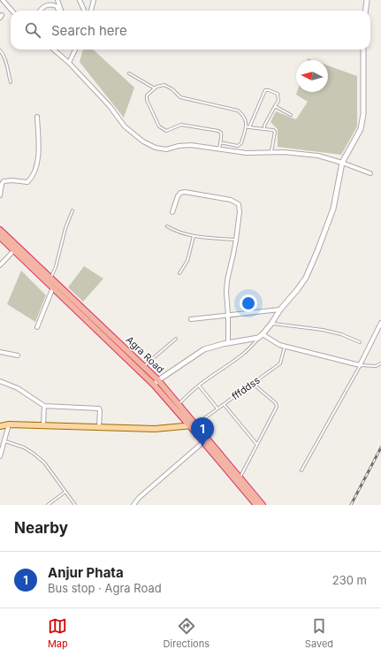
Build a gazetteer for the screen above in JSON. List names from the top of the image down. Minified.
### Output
{"streets":{"highway":["Agra Road"],"lane":["fffddss"]},"crossings":[["Agra Road","fffddss"]],"north":"left","page":{"search":"Search here","pins":"1","heading":"Nearby","list":[{"mark":"1","name":"Anjur Phata","note":"Bus stop · Agra Road","value":"230 m"}],"nav":["Map","Directions","Saved"]}}
